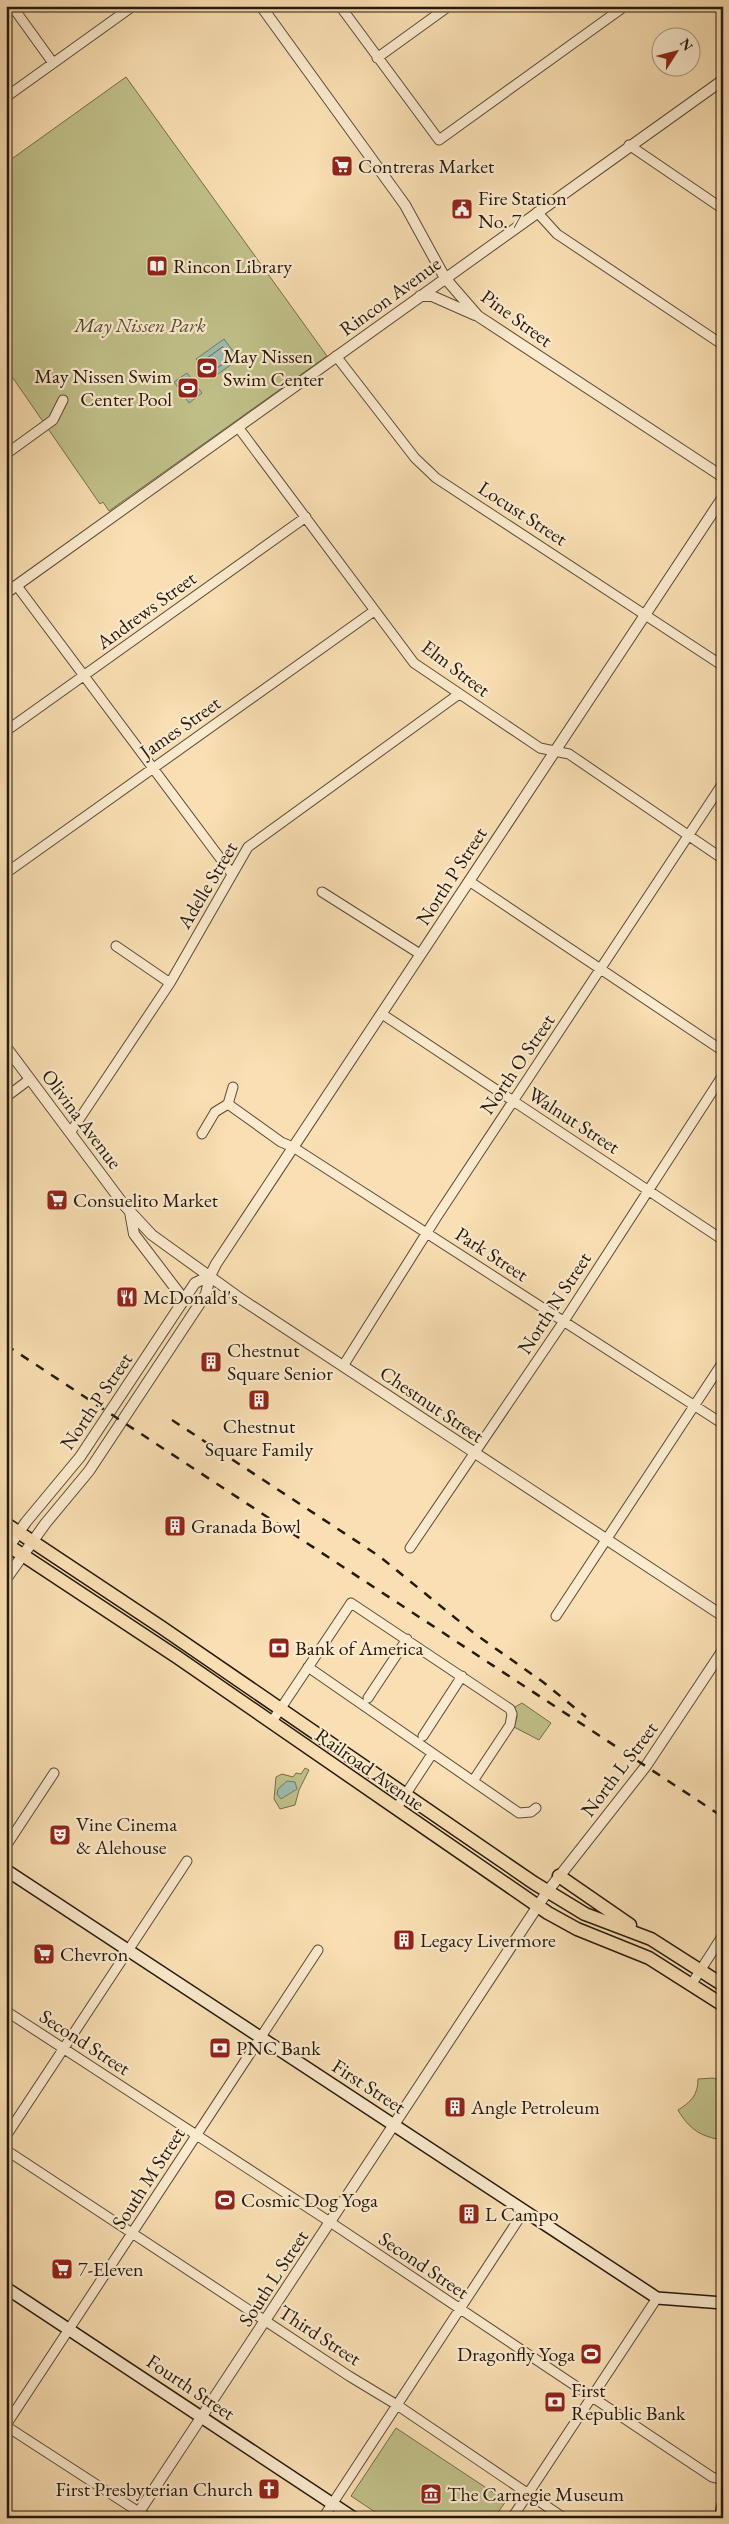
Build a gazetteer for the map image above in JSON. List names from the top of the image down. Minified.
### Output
{"streets":{"main road":["Railroad Avenue","First Street","Fourth Street"],"street":["Rincon Avenue","Pine Street","Locust Street","Andrews Street","Elm Street","James Street","North P Street","Adelle Street","North O Street","Olivina Avenue","Walnut Street","Park Street","North N Street","Chestnut Street","North L Street","Second Street","South M Street","South L Street","Third Street"]},"crossings":[["Rincon Avenue","Pine Street"],["Rincon Avenue","Locust Street"],["Rincon Avenue","Elm Street"],["Locust Street","North P Street"],["Andrews Street","Elm Street"],["Elm Street","James Street"],["Elm Street","North P Street"],["Elm Street","Adelle Street"],["Elm Street","North O Street"],["North P Street","Walnut Street"],["North P Street","Park Street"],["North P Street","Chestnut Street"],["North P Street","Railroad Avenue"],["Adelle Street","Olivina Avenue"],["North O Street","Walnut Street"],["North O Street","Park Street"],["North O Street","Chestnut Street"],["Olivina Avenue","Chestnut Street"],["Walnut Street","North N Street"],["Park Street","North N Street"],["North N Street","Chestnut Street"],["Railroad Avenue","North L Street"],["Railroad Avenue","South L Street"],["North L Street","South L Street"],["Second Street","South M Street"],["Second Street","South L Street"],["First Street","South M Street"],["First Street","South L Street"],["South M Street","Third Street"],["South M Street","Fourth Street"],["South L Street","Third Street"],["South L Street","Fourth Street"]],"parks":["May Nissen Park"],"places":{"supermarket":["Contreras Market","Consuelito Market","Chevron","7-Eleven"],"public building":["Fire Station No. 7"],"library":["Rincon Library"],"sports":["May Nissen Swim Center","May Nissen Swim Center Pool","Cosmic Dog Yoga","Dragonfly Yoga"],"restaurant":["McDonald's"],"building":["Chestnut Square Senior","Chestnut Square Family","Granada Bowl","Legacy Livermore","Angle Petroleum","L Campo"],"bank":["Bank of America","PNC Bank","First Republic Bank"],"theatre":["Vine Cinema & Alehouse"],"church":["First Presbyterian Church"],"museum":["The Carnegie Museum"]},"north":"top right"}
